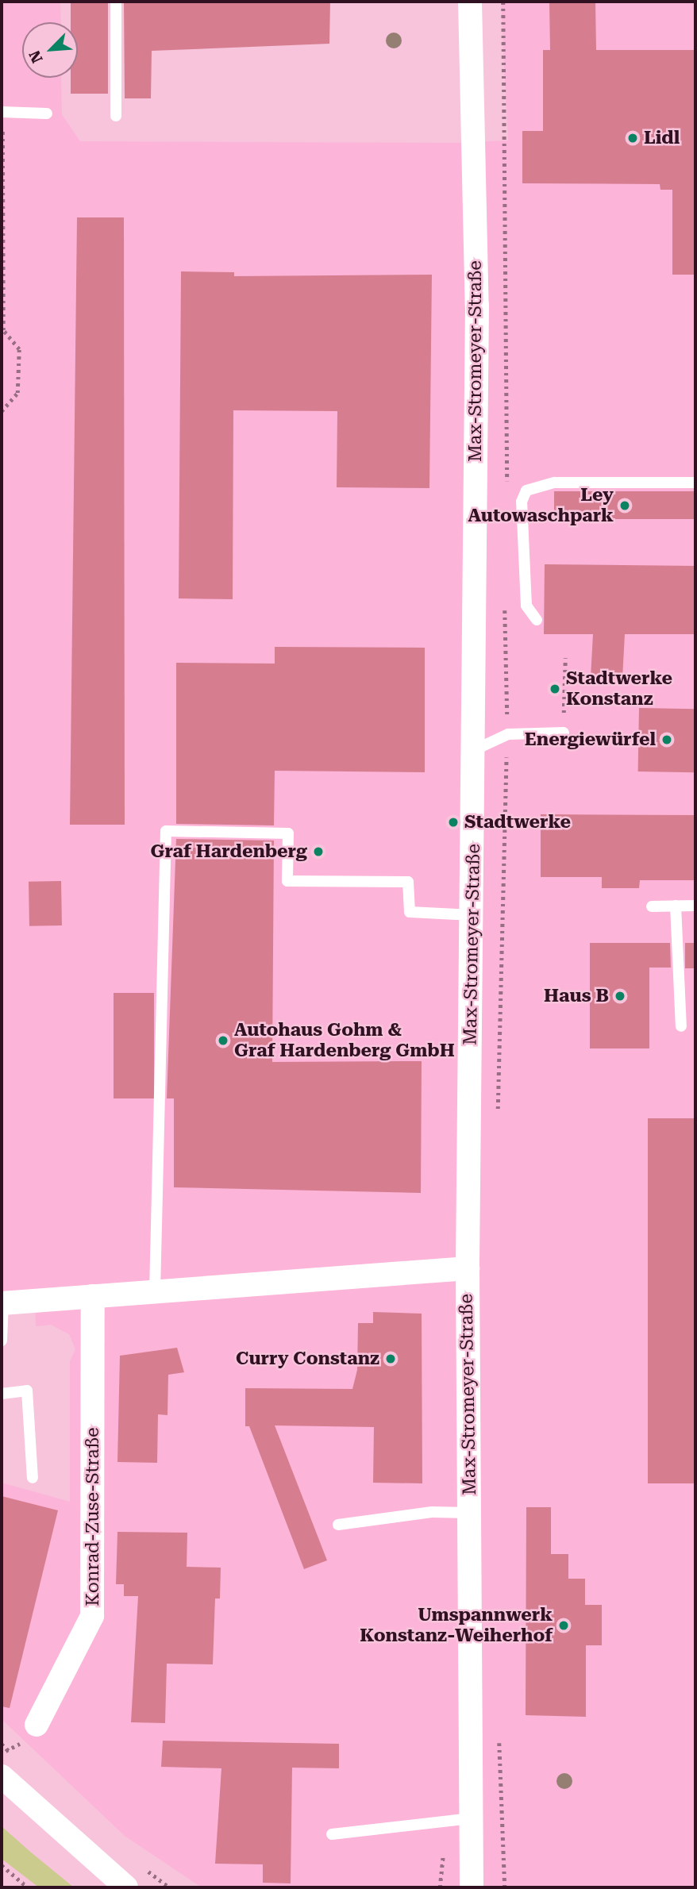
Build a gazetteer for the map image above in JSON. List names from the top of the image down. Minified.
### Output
{"streets":{"street":["Max-Stromeyer-Straße","Konrad-Zuse-Straße"]},"places":["Lidl","Ley Autowaschpark","Stadtwerke Konstanz","Energiewürfel","Stadtwerke","Graf Hardenberg","Haus B","Autohaus Gohm & Graf Hardenberg GmbH","Curry Constanz","Umspannwerk Konstanz-Weiherhof"],"north":"bottom left"}
